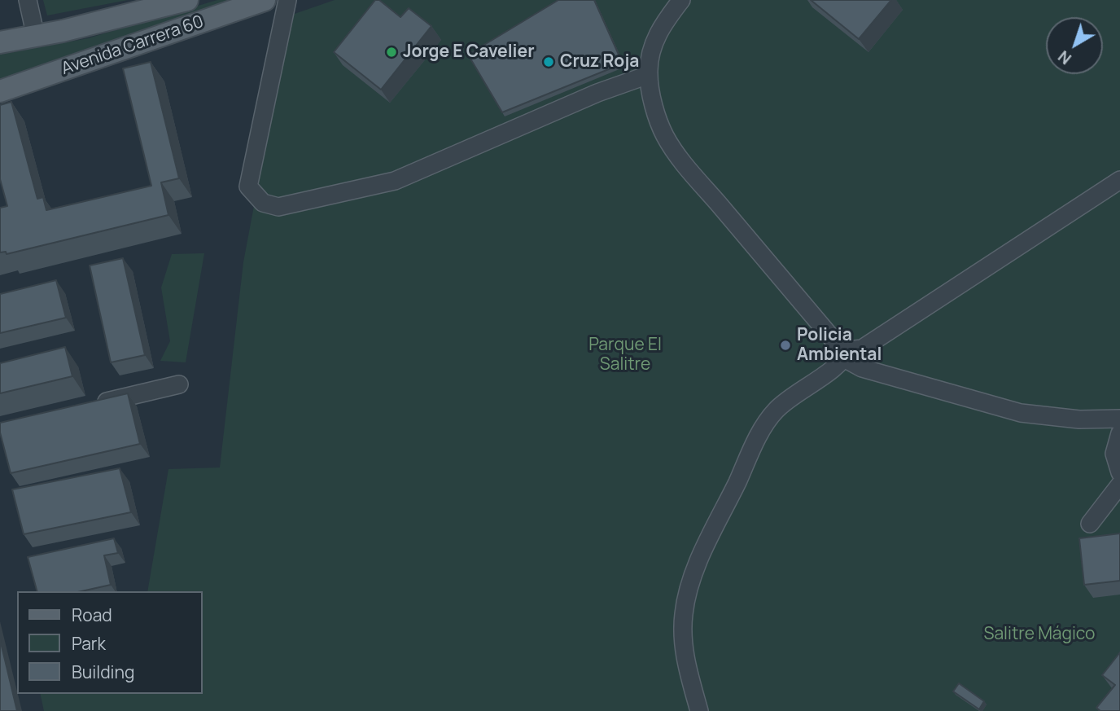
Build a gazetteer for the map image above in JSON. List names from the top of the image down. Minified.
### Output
{"streets":{"main road":["Avenida Carrera 60"]},"parks":["Parque El Salitre","Salitre Mágico"],"places":["Jorge E Cavelier","Cruz Roja","Policia Ambiental"],"legend":["Road","Park","Building"],"north":"bottom left"}
